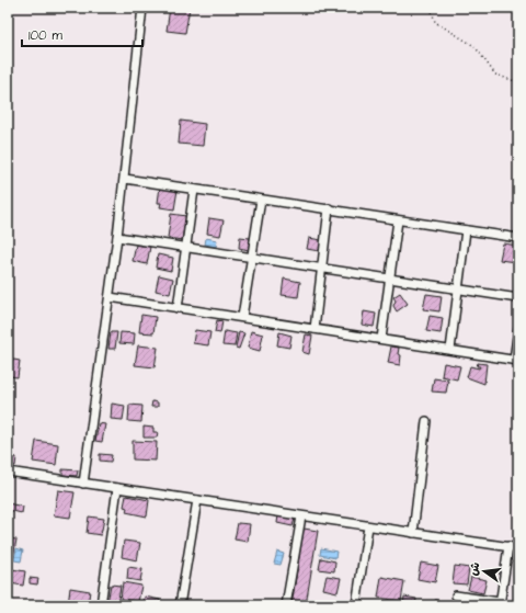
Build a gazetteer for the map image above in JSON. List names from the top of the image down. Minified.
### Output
{"scale_bar":"100 m","north":"left"}
